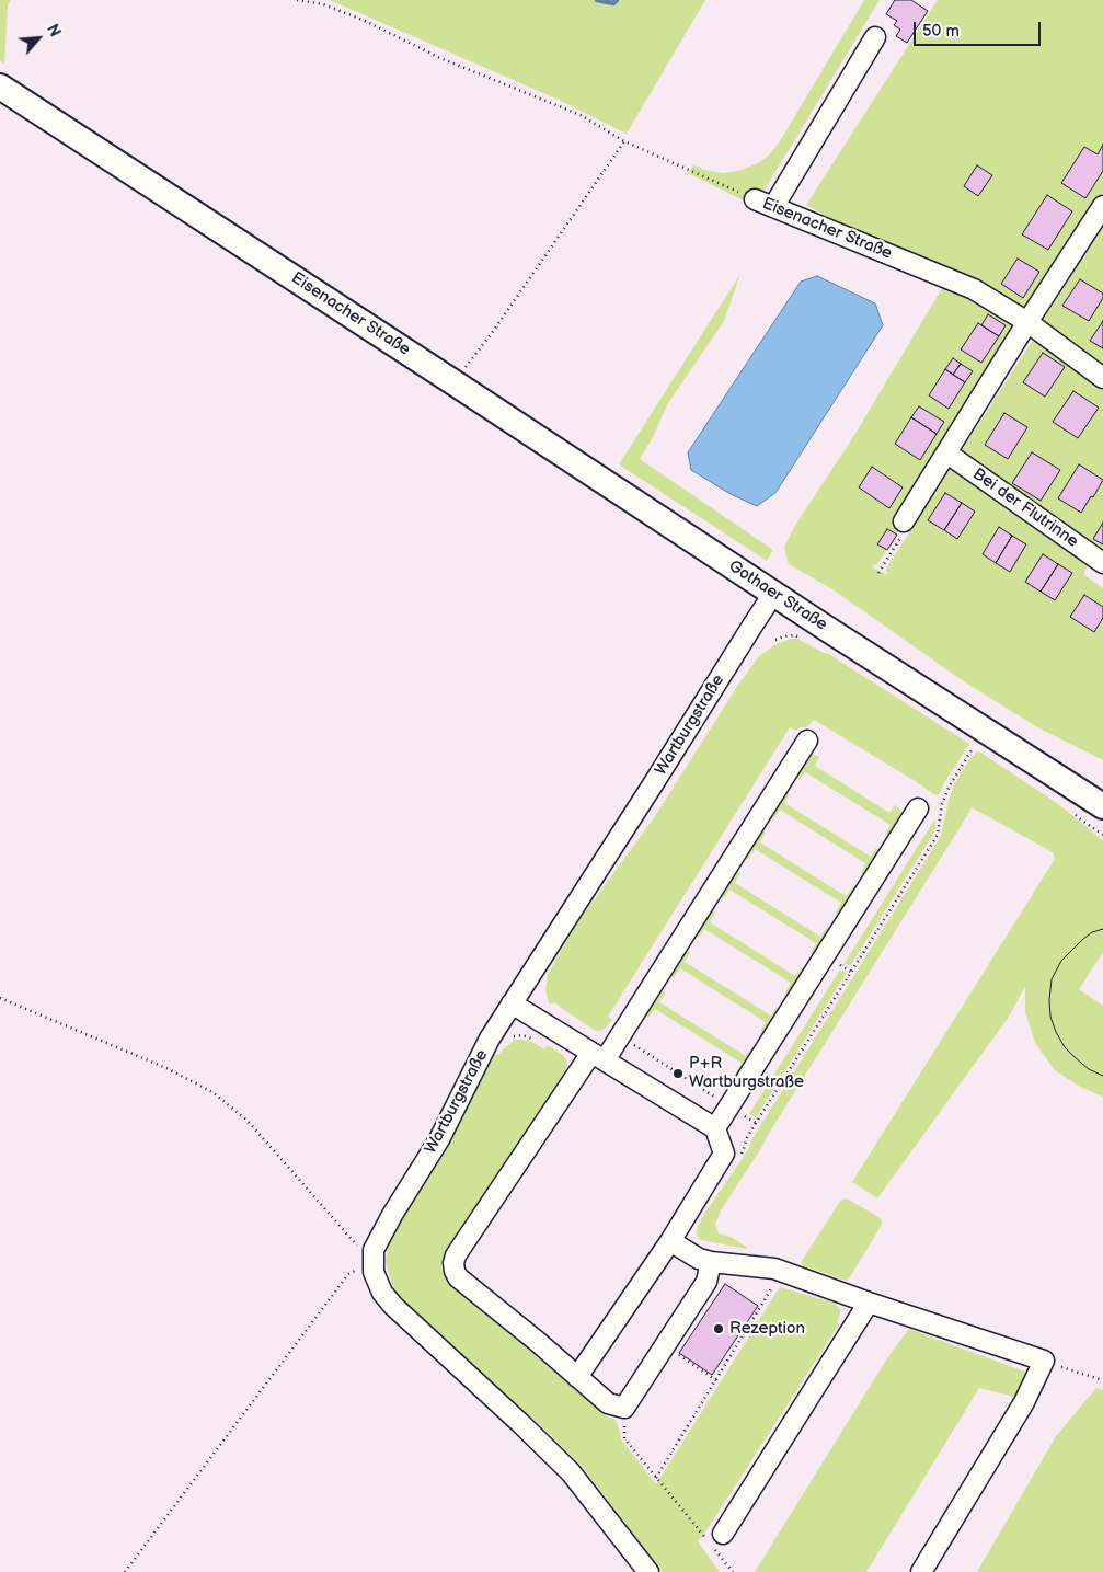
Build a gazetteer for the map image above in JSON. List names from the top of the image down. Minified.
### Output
{"streets":{"main road":["Eisenacher Straße","Gothaer Straße"],"street":["Bei der Flutrinne","Wartburgstraße"]},"crossings":[["Eisenacher Straße","Gothaer Straße"],["Gothaer Straße","Wartburgstraße"]],"places":["P+R Wartburgstraße","Rezeption"],"scale_bar":"50 m","north":"top right"}
